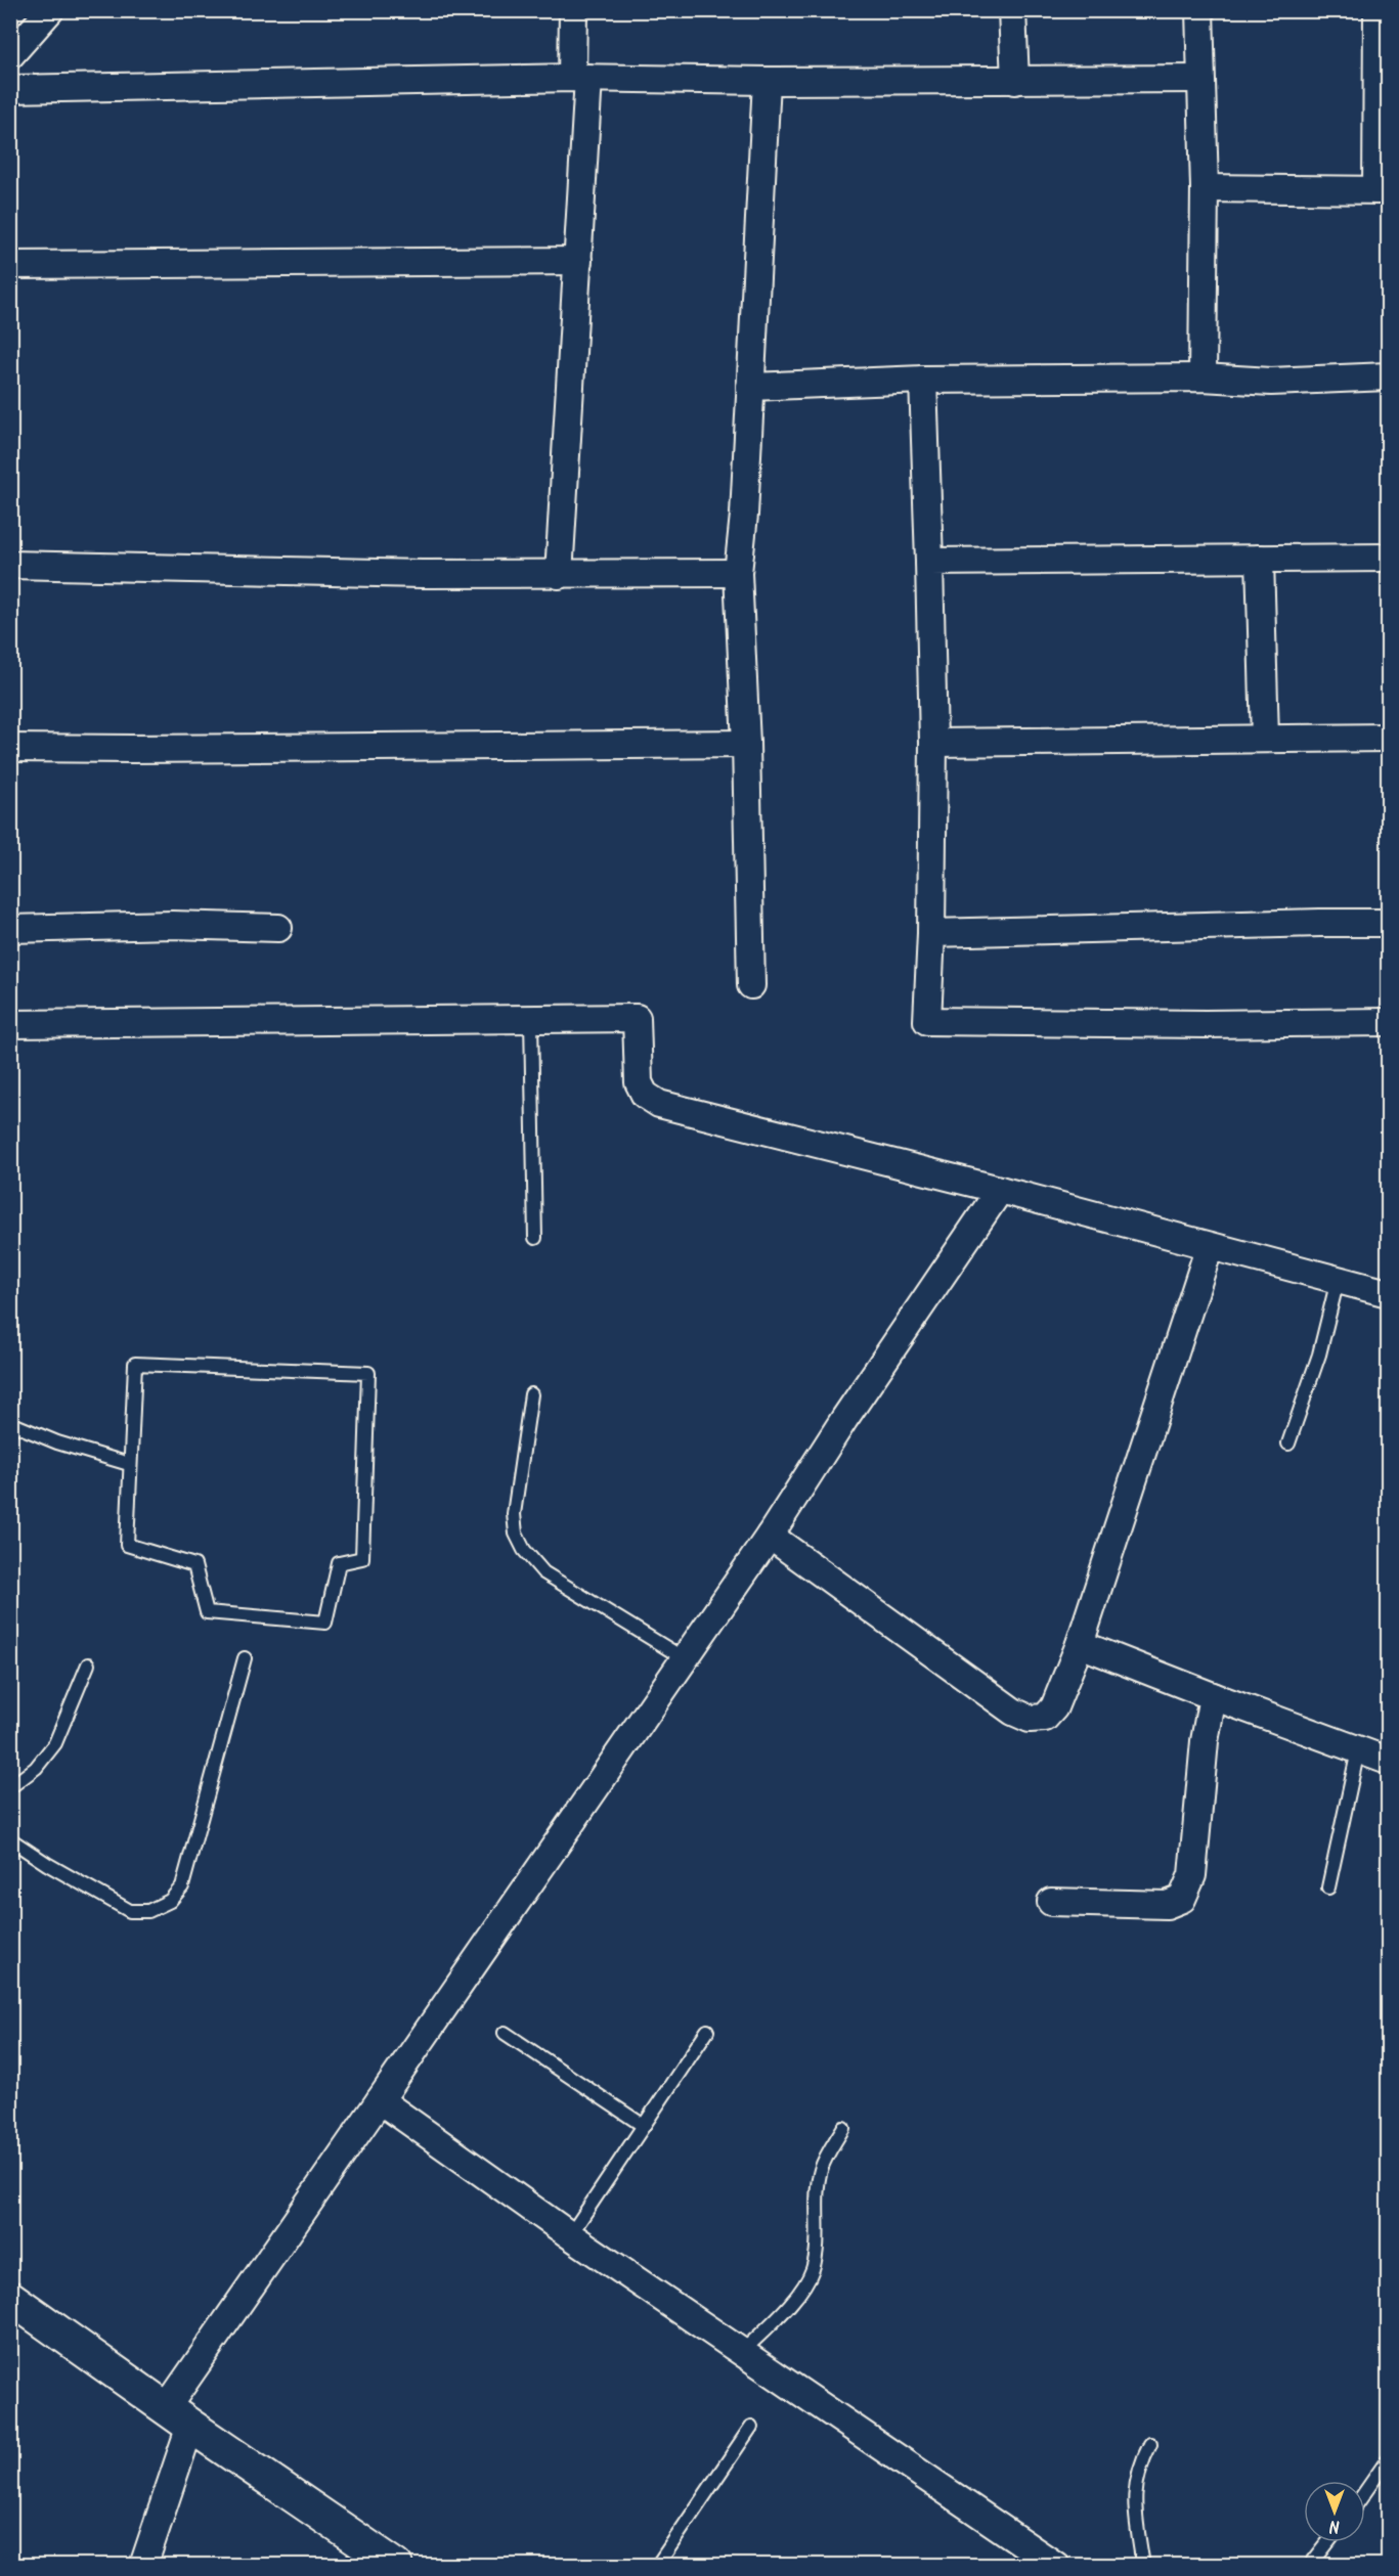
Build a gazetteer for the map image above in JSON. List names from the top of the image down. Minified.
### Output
{"north":"bottom"}
